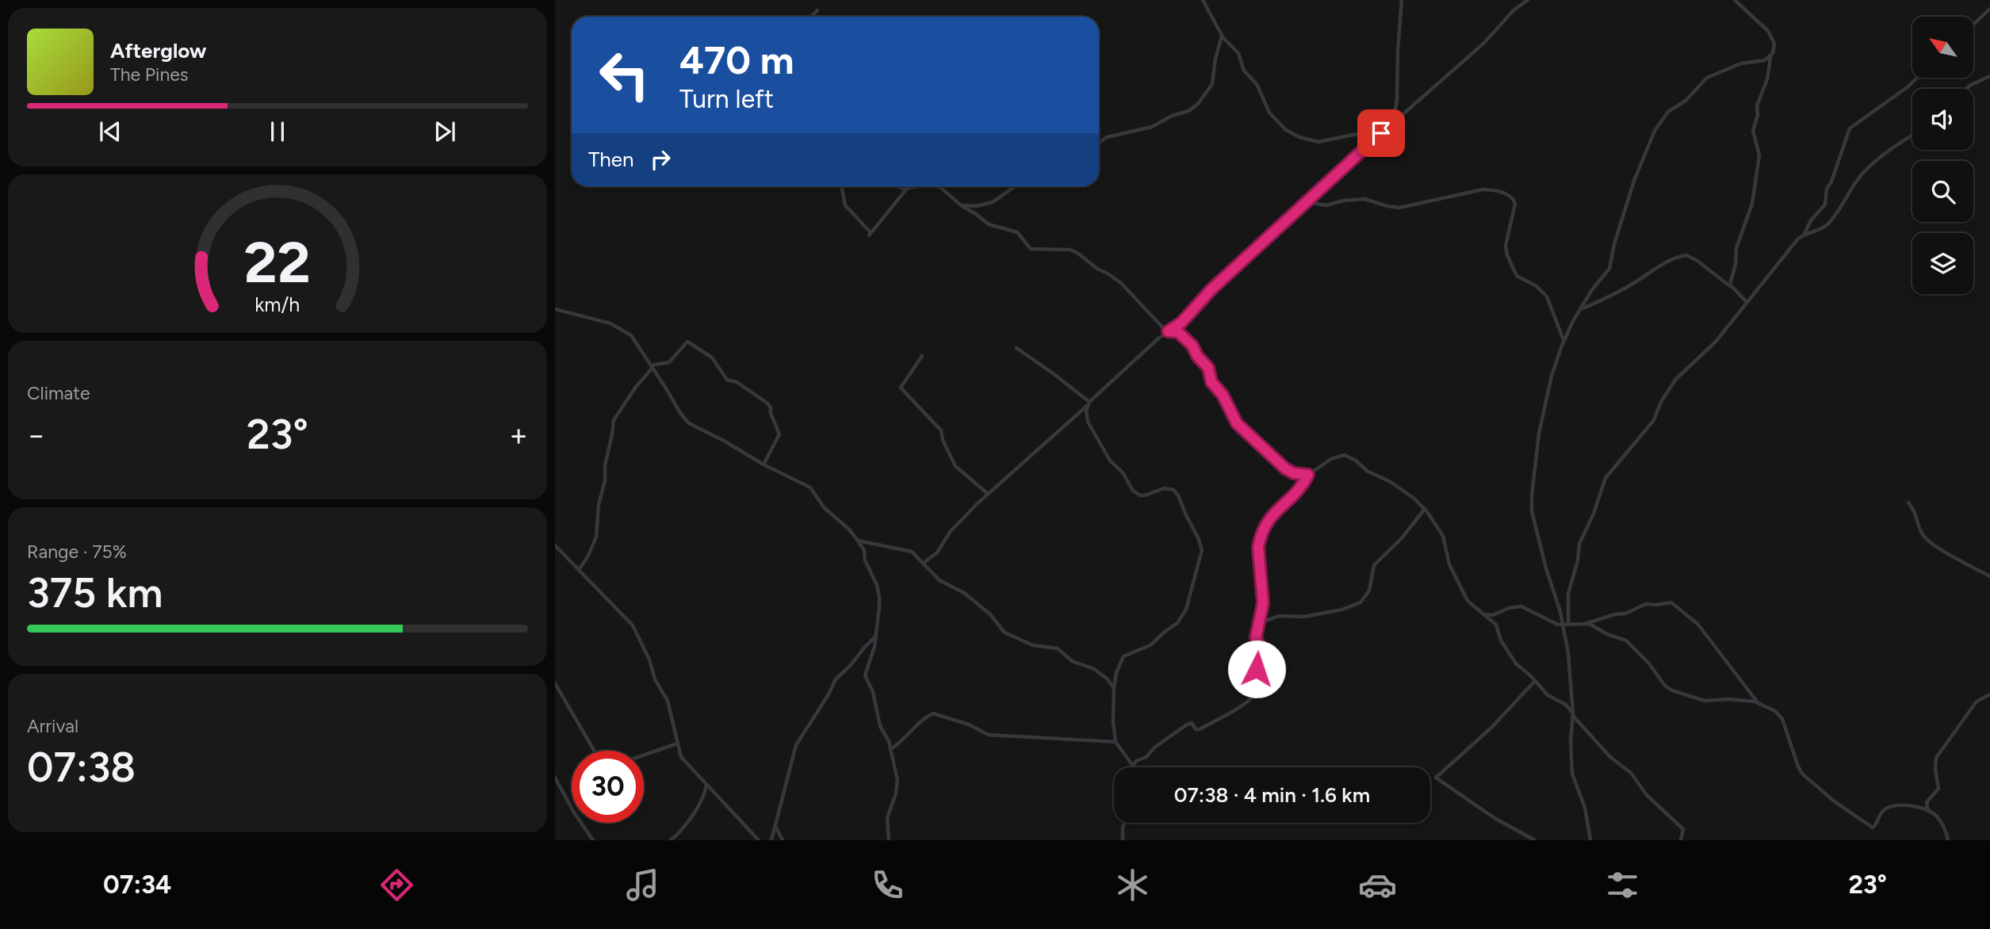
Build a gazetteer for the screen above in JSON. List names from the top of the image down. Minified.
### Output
{"north":"top left","page":{"turn":["470 m","Turn left"],"song":["Afterglow","The Pines"],"then":"Then","tile":["Climate",["Range · 75%","375 km"],["Arrival","07:38"]],"heat":["−","23°","+"],"limit":"30","trip":"07:38 · 4 min · 1.6 km","tabs":["07:34","23°"],"gauge":["22","km/h"]}}
